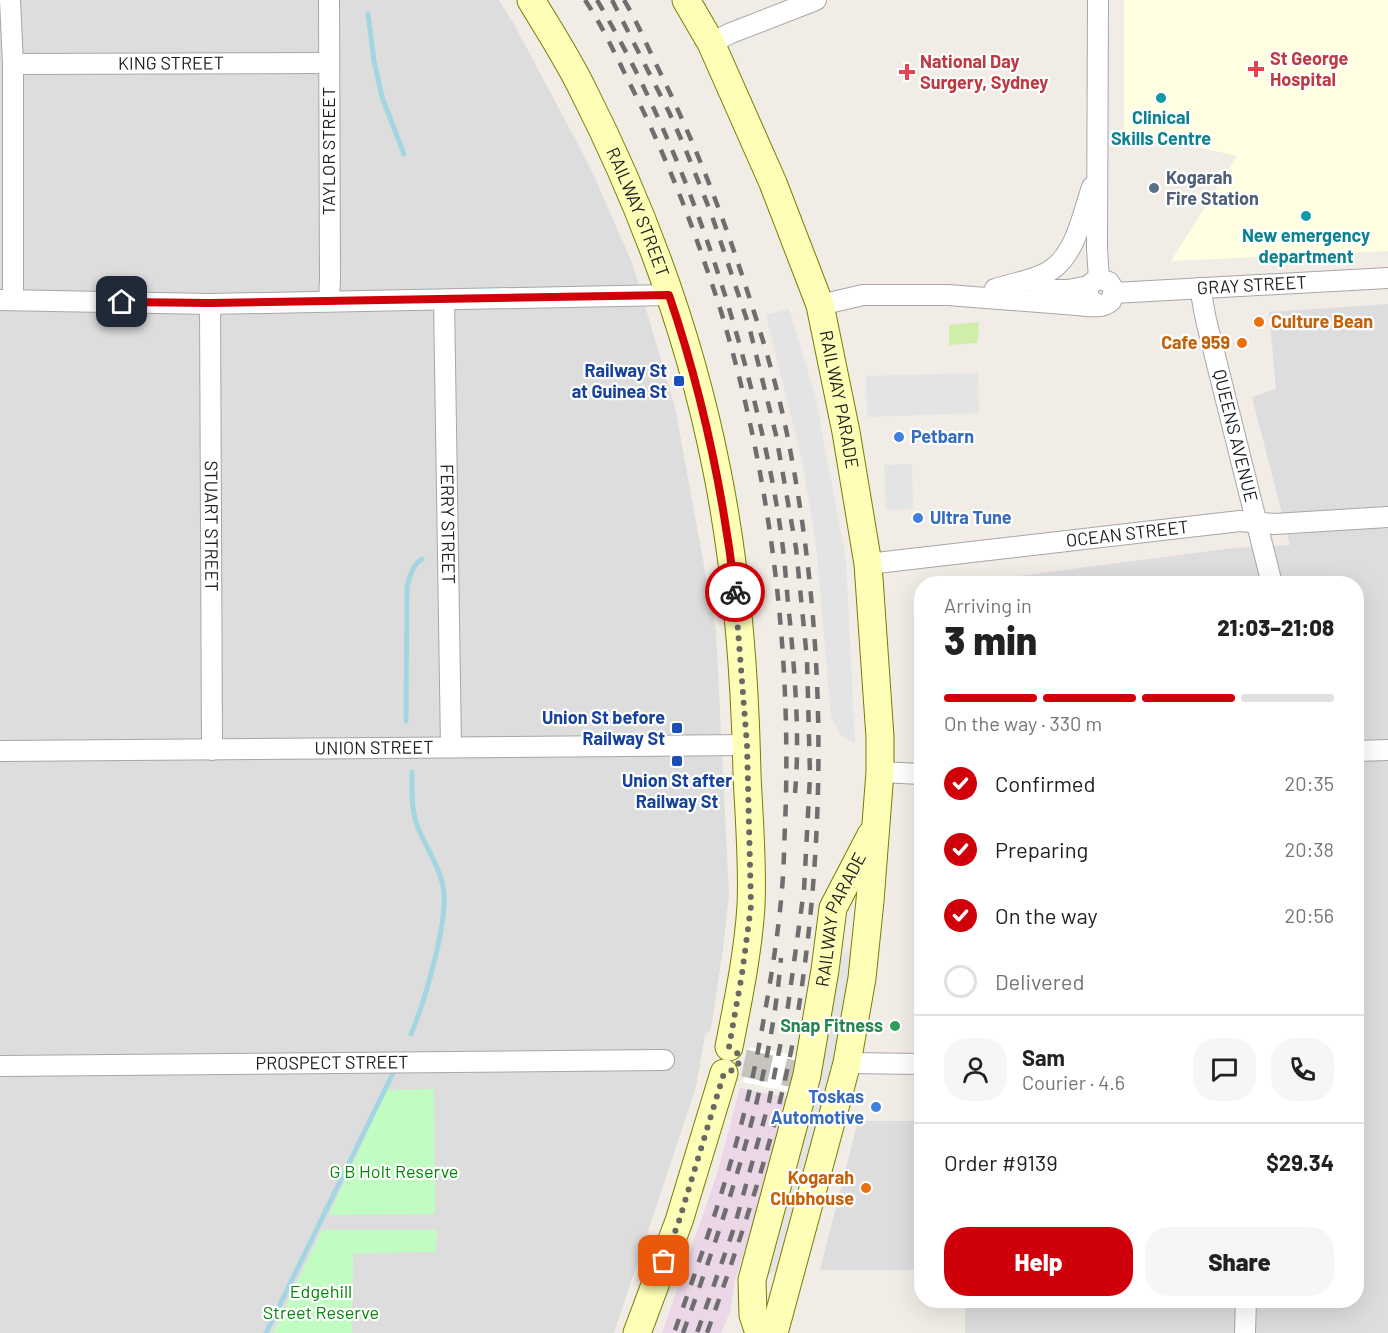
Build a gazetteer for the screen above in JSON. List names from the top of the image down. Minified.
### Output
{"streets":{"main road":["RAILWAY STREET","RAILWAY PARADE"],"street":["KING STREET","TAYLOR STREET","GRAY STREET","QUEENS AVENUE","FERRY STREET","STUART STREET","OCEAN STREET","UNION STREET","PROSPECT STREET"]},"crossings":[["KING STREET","TAYLOR STREET"],["RAILWAY STREET","UNION STREET"],["GRAY STREET","RAILWAY PARADE"],["GRAY STREET","QUEENS AVENUE"],["RAILWAY PARADE","OCEAN STREET"],["QUEENS AVENUE","OCEAN STREET"],["FERRY STREET","UNION STREET"],["STUART STREET","UNION STREET"]],"parks":["G B Holt Reserve","Edgehill Street Reserve"],"places":{"health":["St George Hospital","National Day Surgery, Sydney"],"other":["Clinical Skills Centre","Kogarah Fire Station","New emergency department","Culture Bean","Cafe 959","Petbarn","Ultra Tune","Snap Fitness","Toskas Automotive","Kogarah Clubhouse"],"transit":["Railway St at Guinea St","Union St before Railway St","Union St after Railway St"]},"page":{"heading":["3 min","Arriving in","21:03–21:08"],"panel":["Sam","Courier · 4.6","Order #9139","$29.34"],"bar":"On the way · 330 m","list":[["Confirmed","20:35"],["Preparing","20:38"],["On the way","20:56"],"Delivered"],"buttons":["Help","Share"]}}
